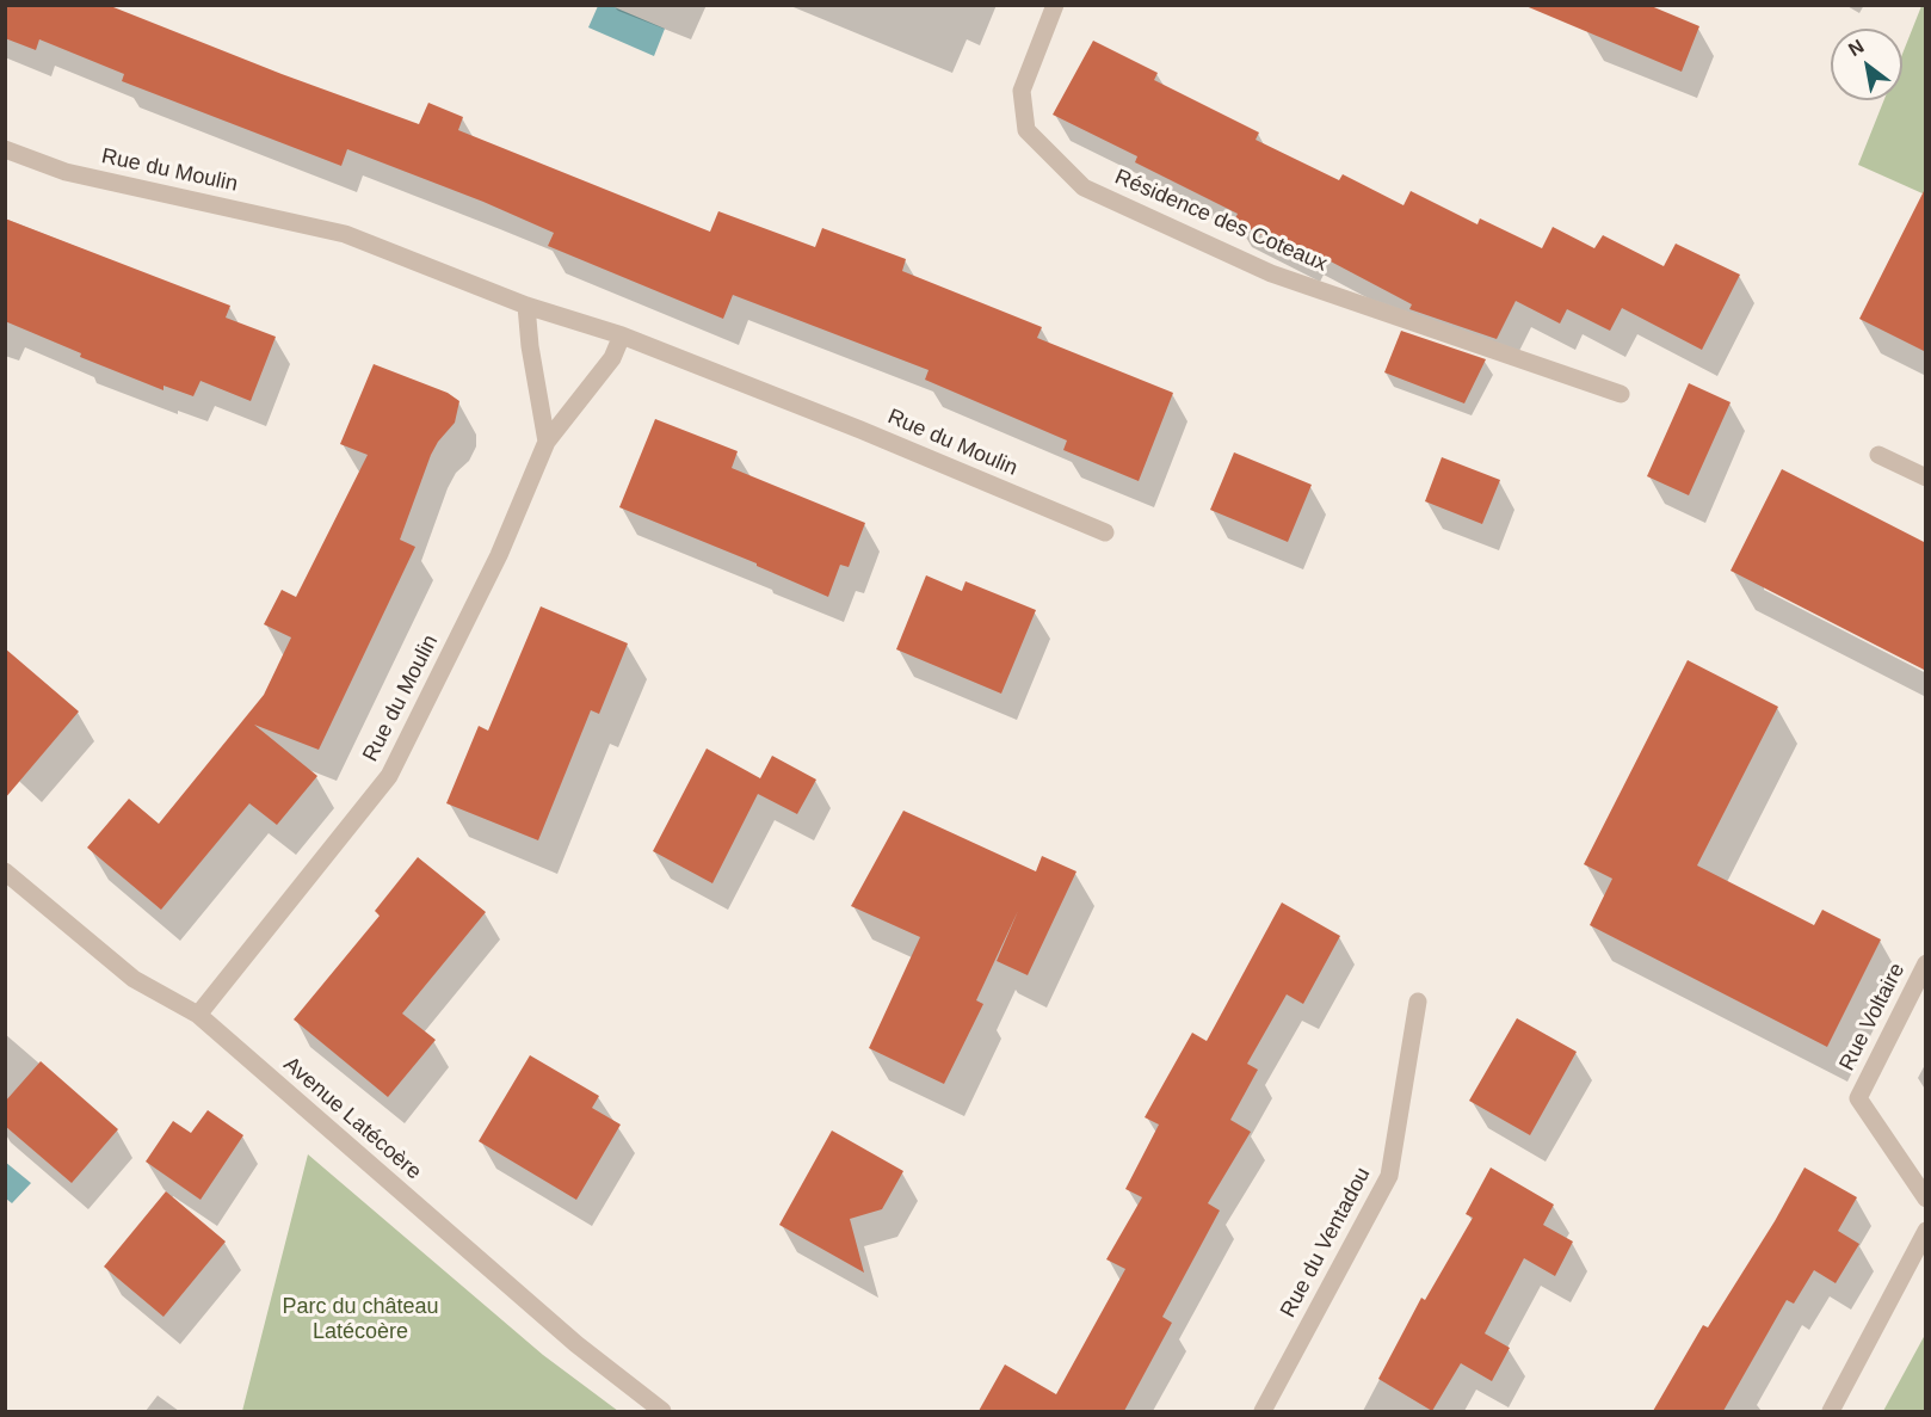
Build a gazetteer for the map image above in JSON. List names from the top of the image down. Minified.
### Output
{"streets":{"street":["Rue du Moulin","Résidence des Coteaux","Rue Voltaire","Avenue Latécoère","Rue du Ventadou"]},"crossings":[["Rue du Moulin","Avenue Latécoère"]],"parks":["Parc du château Latécoère"],"north":"top left"}
